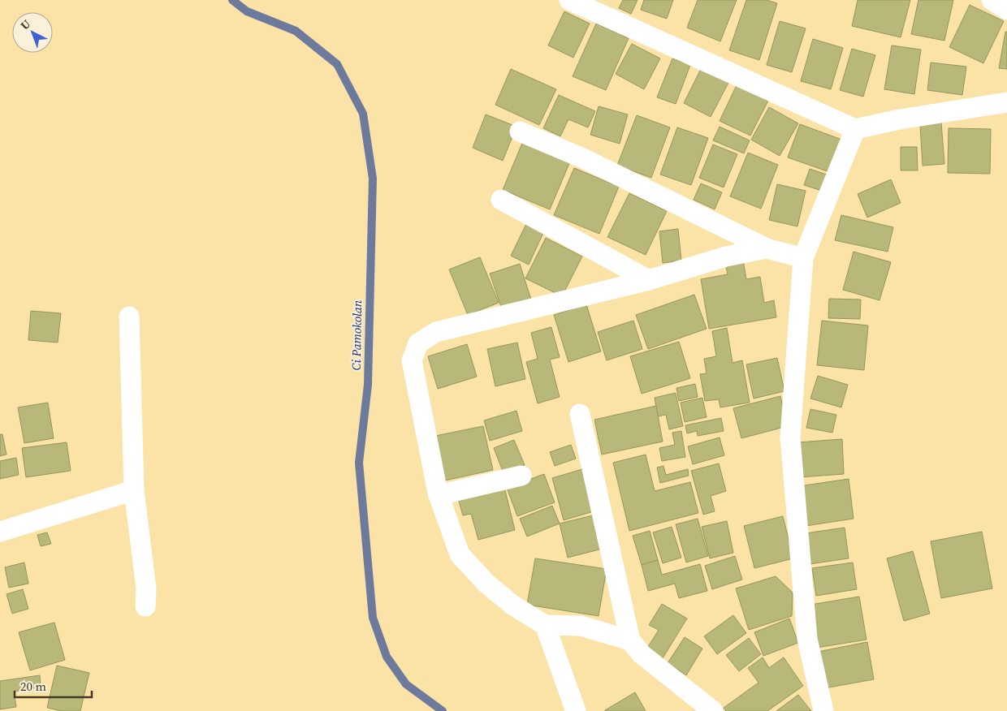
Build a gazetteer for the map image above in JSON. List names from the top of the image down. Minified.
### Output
{"water":["Ci Pamokolan"],"scale_bar":"20 m","north":"top left"}
